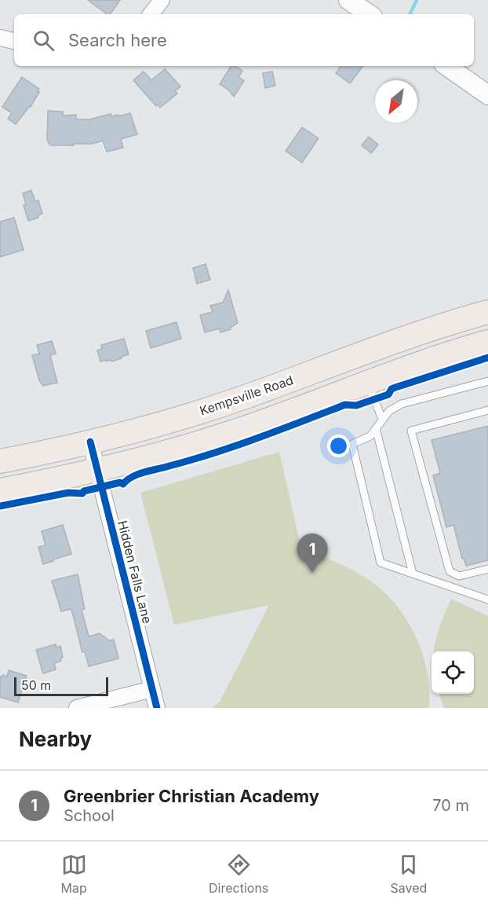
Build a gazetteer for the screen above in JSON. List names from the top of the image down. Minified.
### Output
{"streets":{"main road":["Kempsville Road"],"street":["Hidden Falls Lane"]},"crossings":[["Kempsville Road","Hidden Falls Lane"]],"scale_bar":"50 m","north":"bottom left","page":{"search":"Search here","pins":"1","scale":"50 m","heading":"Nearby","list":[{"mark":"1","name":"Greenbrier Christian Academy","note":"School","value":"70 m"}],"nav":["Map","Directions","Saved"]}}
